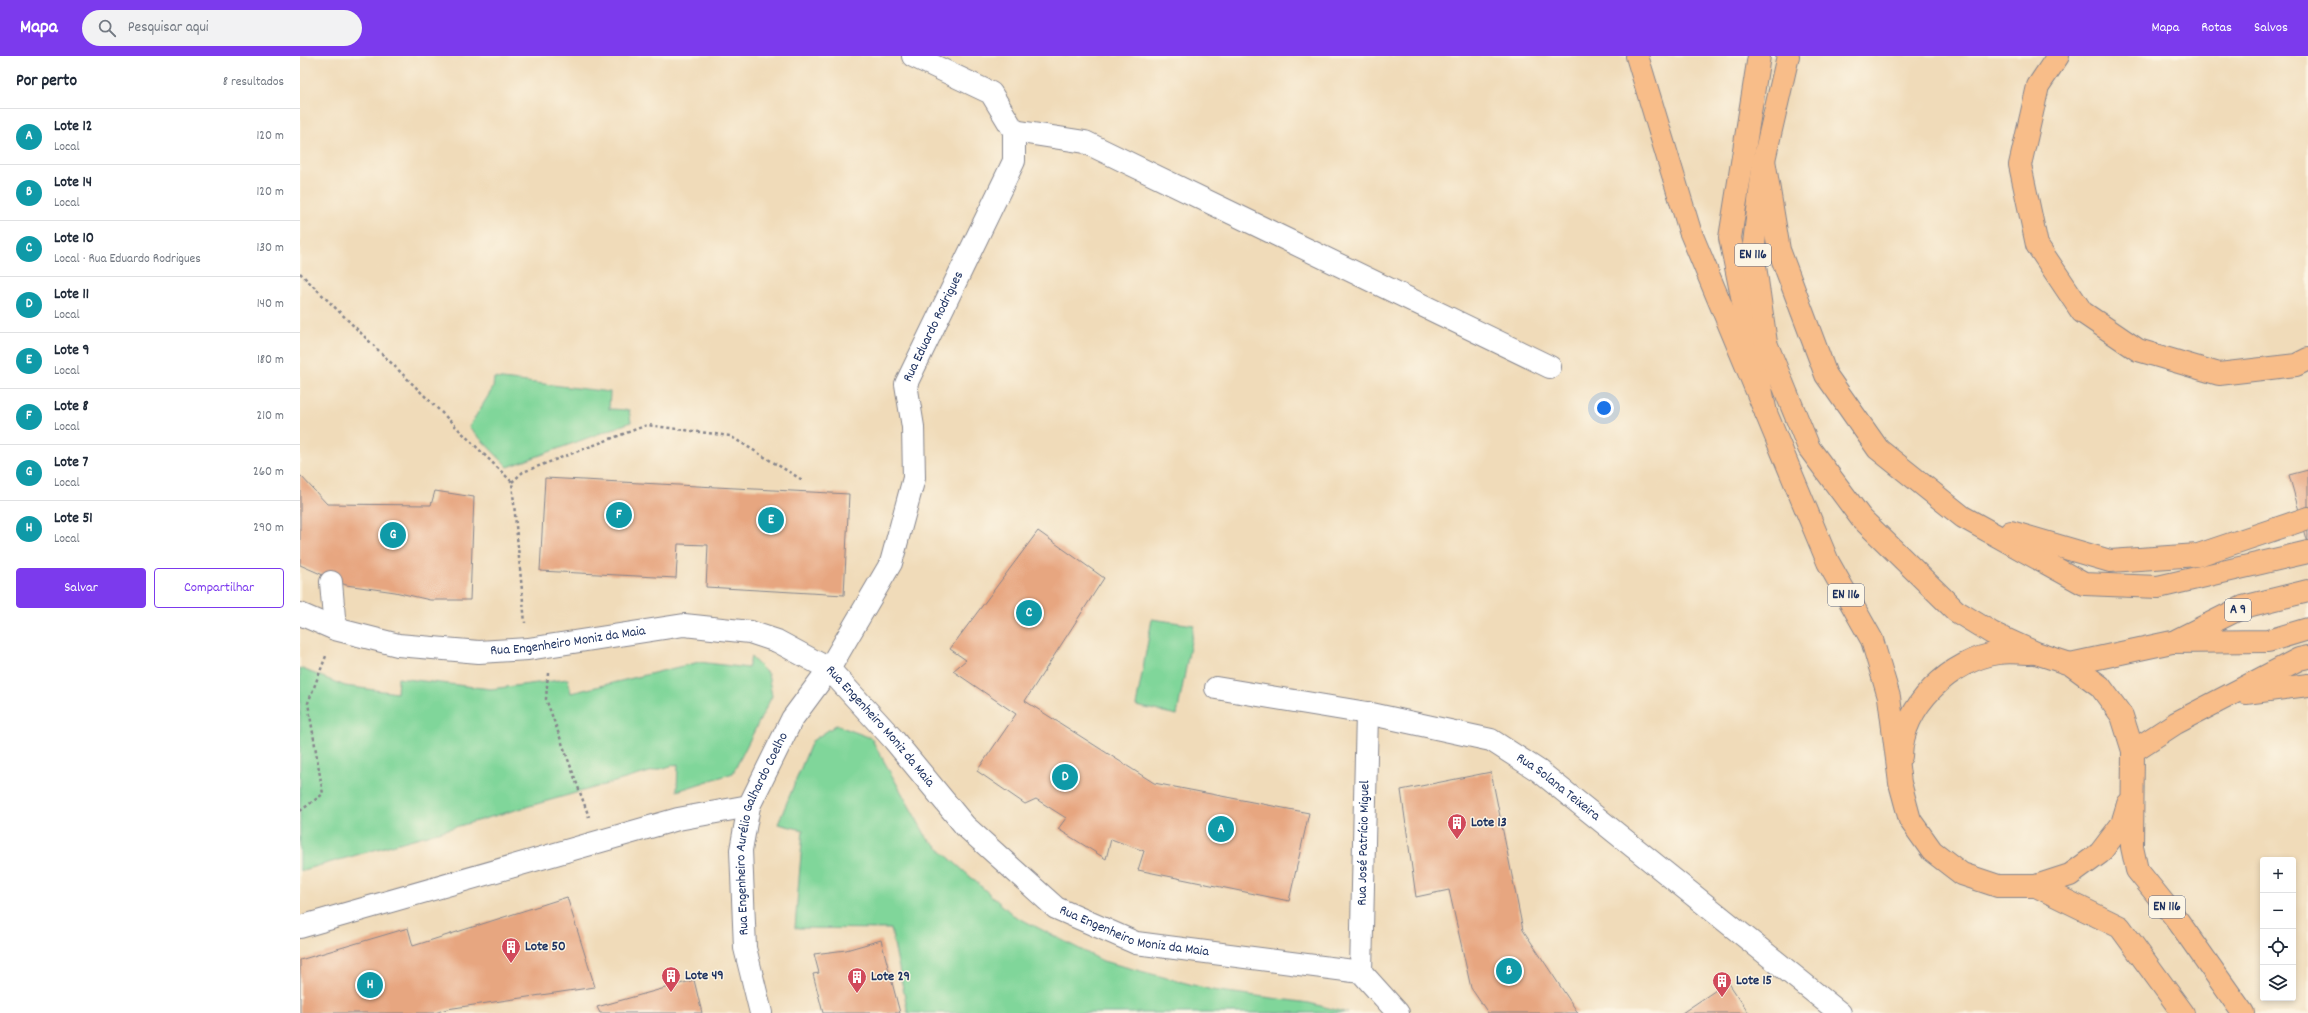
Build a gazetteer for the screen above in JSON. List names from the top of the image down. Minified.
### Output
{"streets":{"main road":["EN 116","A 9"],"street":["Rua Eduardo Rodrigues","Rua Engenheiro Moniz da Maia","Rua Solana Teixeira","Rua Engenheiro Aurélio Galhardo Coelho","Rua José Patrício Miguel"]},"crossings":[["Rua Eduardo Rodrigues","Rua Engenheiro Moniz da Maia"],["Rua Eduardo Rodrigues","Rua Engenheiro Aurélio Galhardo Coelho"],["Rua Engenheiro Moniz da Maia","Rua Engenheiro Aurélio Galhardo Coelho"],["Rua Engenheiro Moniz da Maia","Rua José Patrício Miguel"],["Rua Solana Teixeira","Rua José Patrício Miguel"]],"places":{"building":["Lote 13","Lote 50","Lote 49","Lote 29","Lote 15"]},"page":{"header":"Mapa","search":"Pesquisar aqui","nav":["Mapa","Rotas","Salvos"],"heading":["Por perto","8 resultados"],"list":[{"mark":"A","name":"Lote 12","note":"Local","value":"120 m"},{"mark":"B","name":"Lote 14","note":"Local","value":"120 m"},{"mark":"C","name":"Lote 10","note":"Local · Rua Eduardo Rodrigues","value":"130 m"},{"mark":"D","name":"Lote 11","note":"Local","value":"140 m"},{"mark":"E","name":"Lote 9","note":"Local","value":"180 m"},{"mark":"F","name":"Lote 8","note":"Local","value":"210 m"},{"mark":"G","name":"Lote 7","note":"Local","value":"260 m"},{"mark":"H","name":"Lote 51","note":"Local","value":"290 m"}],"pins":["F","E","G","C","D","A","B","H"],"buttons":["Salvar","Compartilhar"],"map_buttons":["+","−"]}}
